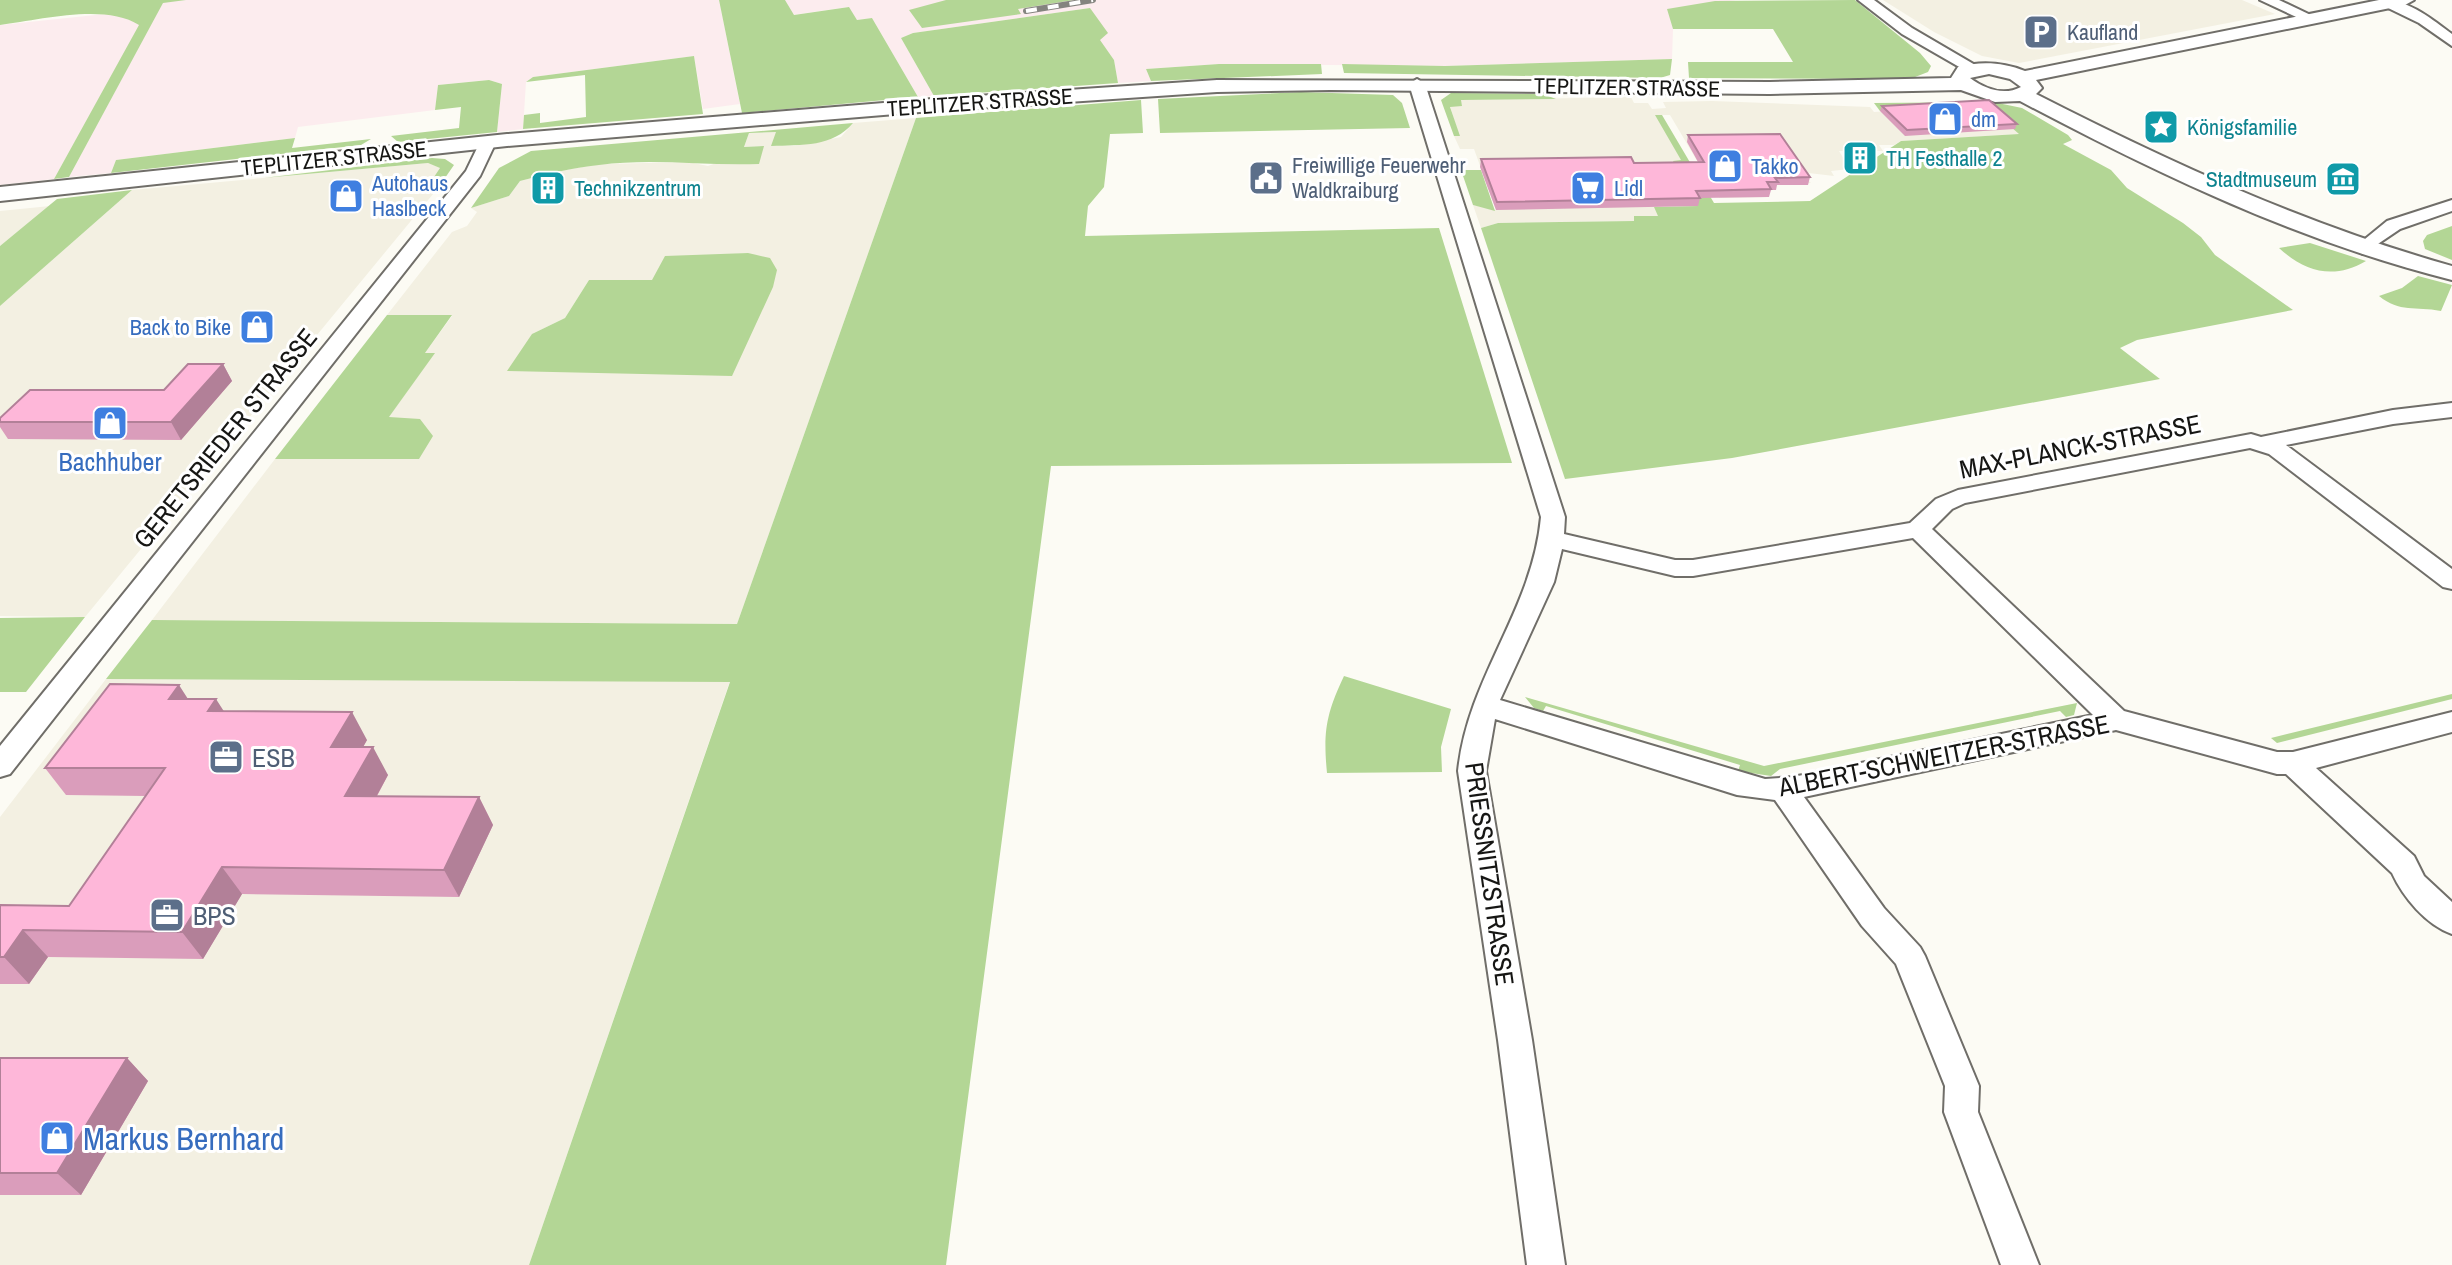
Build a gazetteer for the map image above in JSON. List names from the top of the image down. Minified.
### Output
{"streets":{"street":["TEPLITZER STRASSE","GERETSRIEDER STRASSE","MAX-PLANCK-STRASSE","ALBERT-SCHWEITZER-STRASSE","PRIESSNITZSTRASSE"]},"crossings":[["TEPLITZER STRASSE","GERETSRIEDER STRASSE"],["TEPLITZER STRASSE","PRIESSNITZSTRASSE"],["ALBERT-SCHWEITZER-STRASSE","PRIESSNITZSTRASSE"]],"places":{"parking":["Kaufland"],"shop":["dm","Takko","Autohaus Haslbeck","Back to Bike","Bachhuber","Markus Bernhard"],"place":["Königsfamilie"],"building":["TH Festhalle 2","Technikzentrum"],"public building":["Freiwillige Feuerwehr Waldkraiburg"],"museum":["Stadtmuseum"],"supermarket":["Lidl"],"office":["ESB","BPS"]}}
